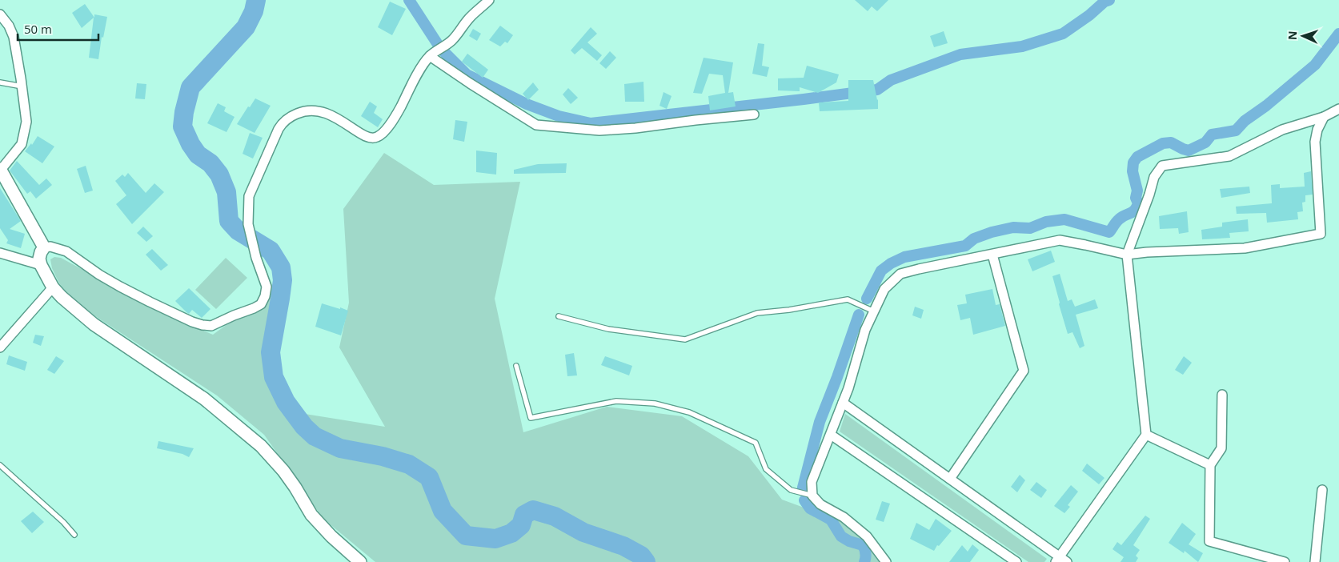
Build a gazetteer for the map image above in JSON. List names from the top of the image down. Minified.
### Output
{"scale_bar":"50 m","north":"left"}
